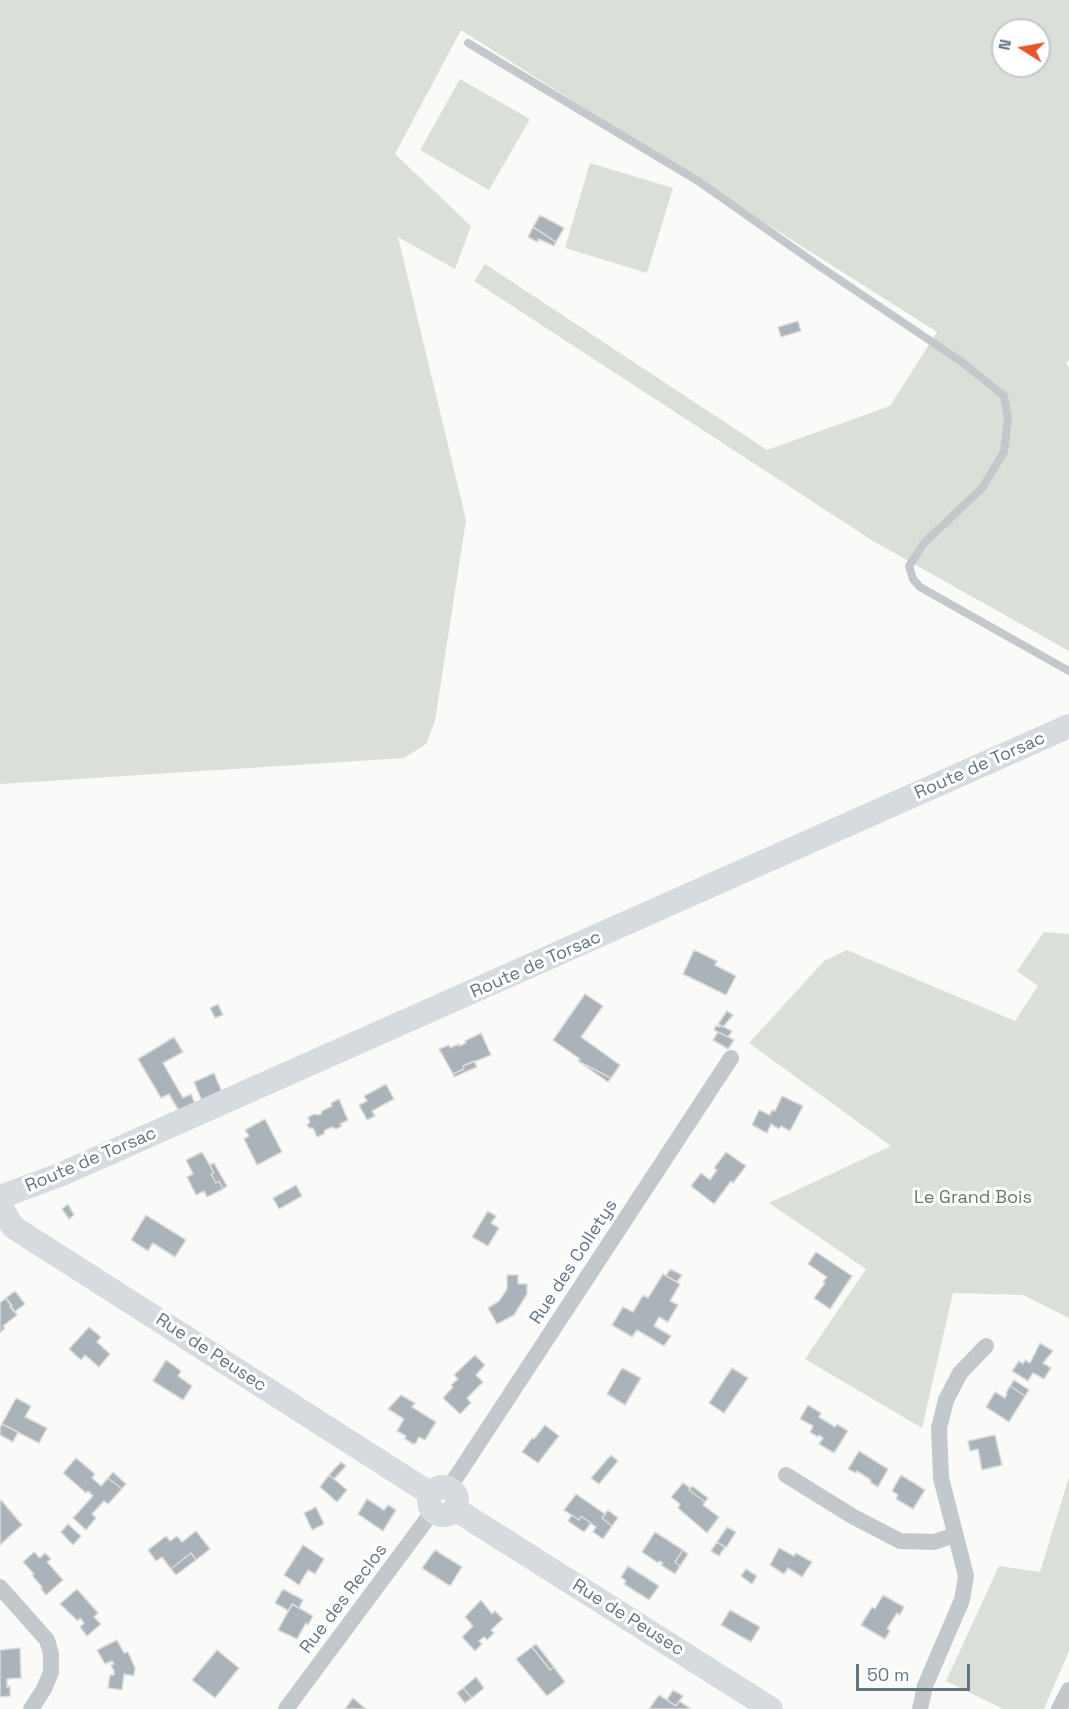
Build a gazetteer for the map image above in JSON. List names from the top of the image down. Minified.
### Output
{"streets":{"street":["Route de Torsac","Rue des Colletys","Rue de Peusec","Rue des Reclos"]},"crossings":[["Rue des Colletys","Rue de Peusec"],["Rue des Colletys","Rue des Reclos"],["Rue de Peusec","Rue des Reclos"]],"parks":["Le Grand Bois"],"scale_bar":"50 m","north":"left"}
